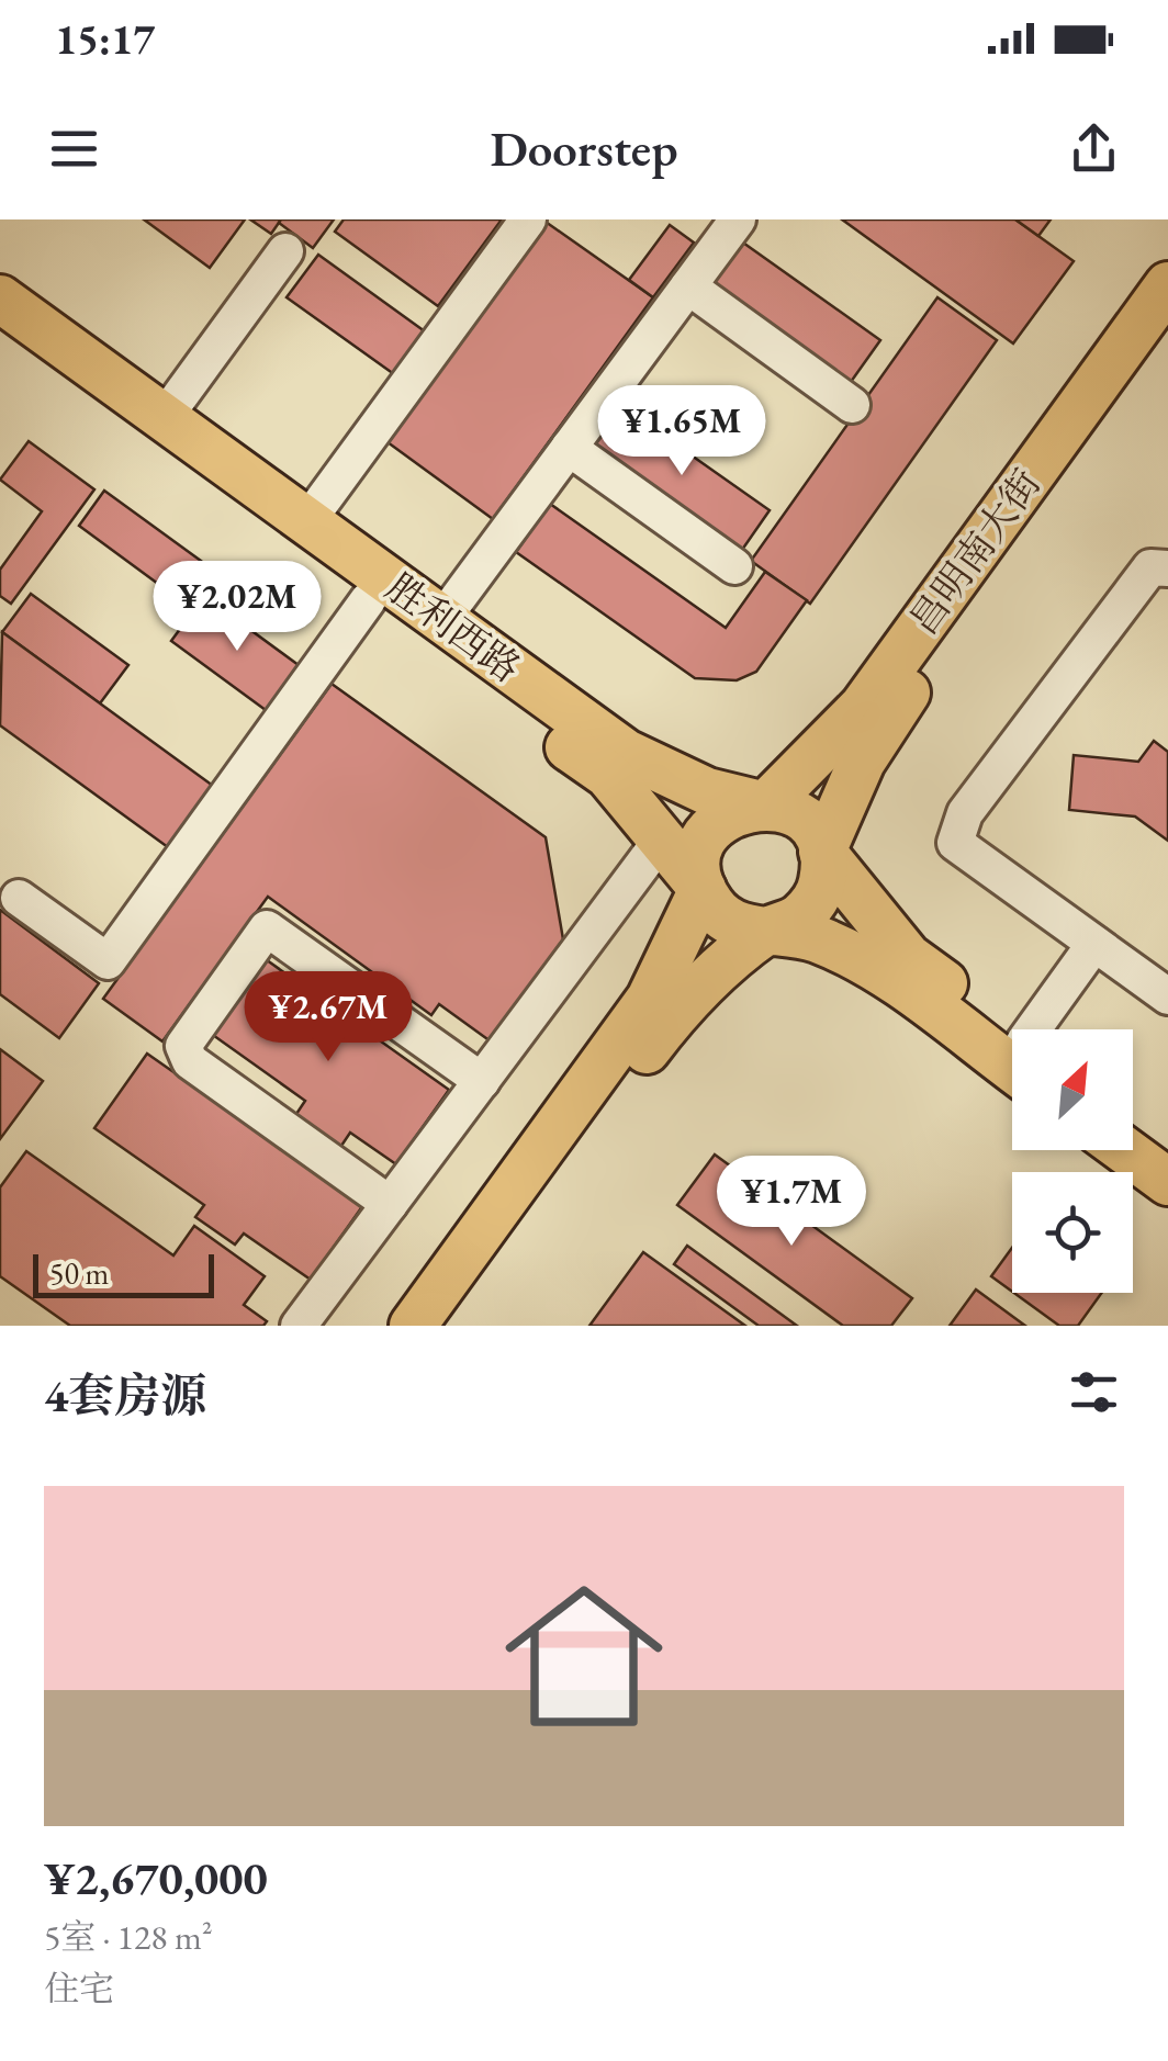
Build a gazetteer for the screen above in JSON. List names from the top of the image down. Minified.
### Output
{"streets":{"main road":["昌明南大街","胜利西路"]},"crossings":[["昌明南大街","胜利西路"]],"scale_bar":"50 m","north":"top right","page":{"status":"15:17","header":"Doorstep","price":["¥1.65M","¥2.02M","¥2.67M","¥1.7M"],"scale":"50 m","heading":"4套房源","list":[{"name":"¥2,670,000","note":"5室 · 128 m² · 住宅"}]}}
